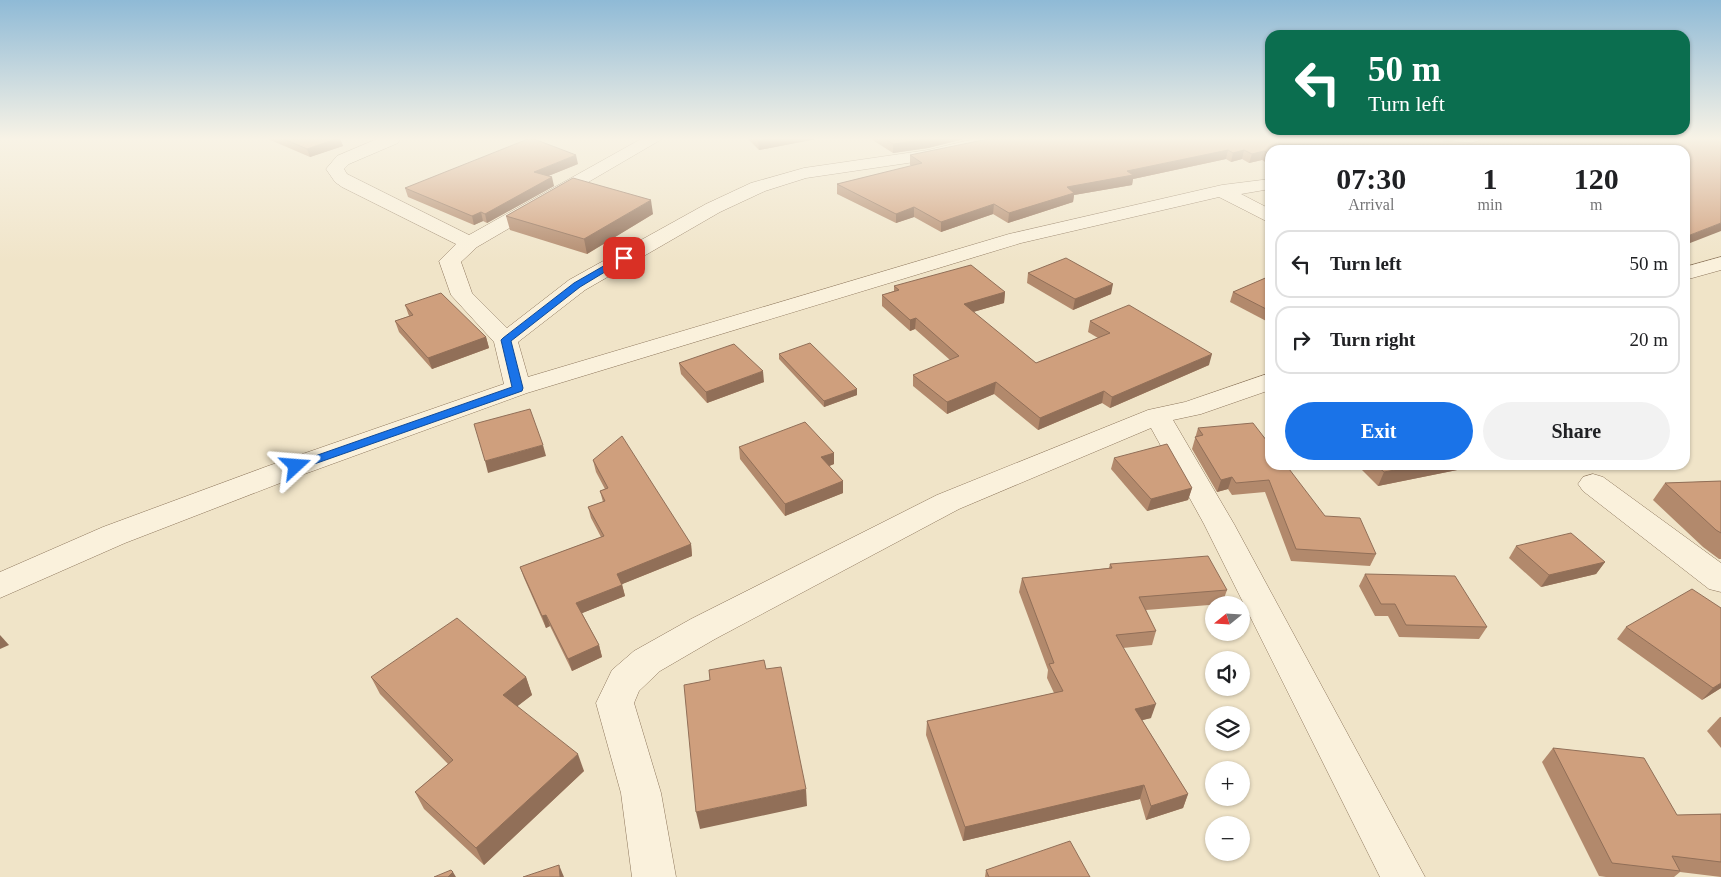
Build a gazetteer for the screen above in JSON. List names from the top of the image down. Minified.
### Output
{"north":"left","page":{"turn":["50 m","Turn left"],"eta":["07:30","Arrival","1","min","120","m"],"list":[{"name":"Turn left","value":"50 m"},{"name":"Turn right","value":"20 m"}],"buttons":["Exit","Share"],"map_buttons":["+","−"]}}
